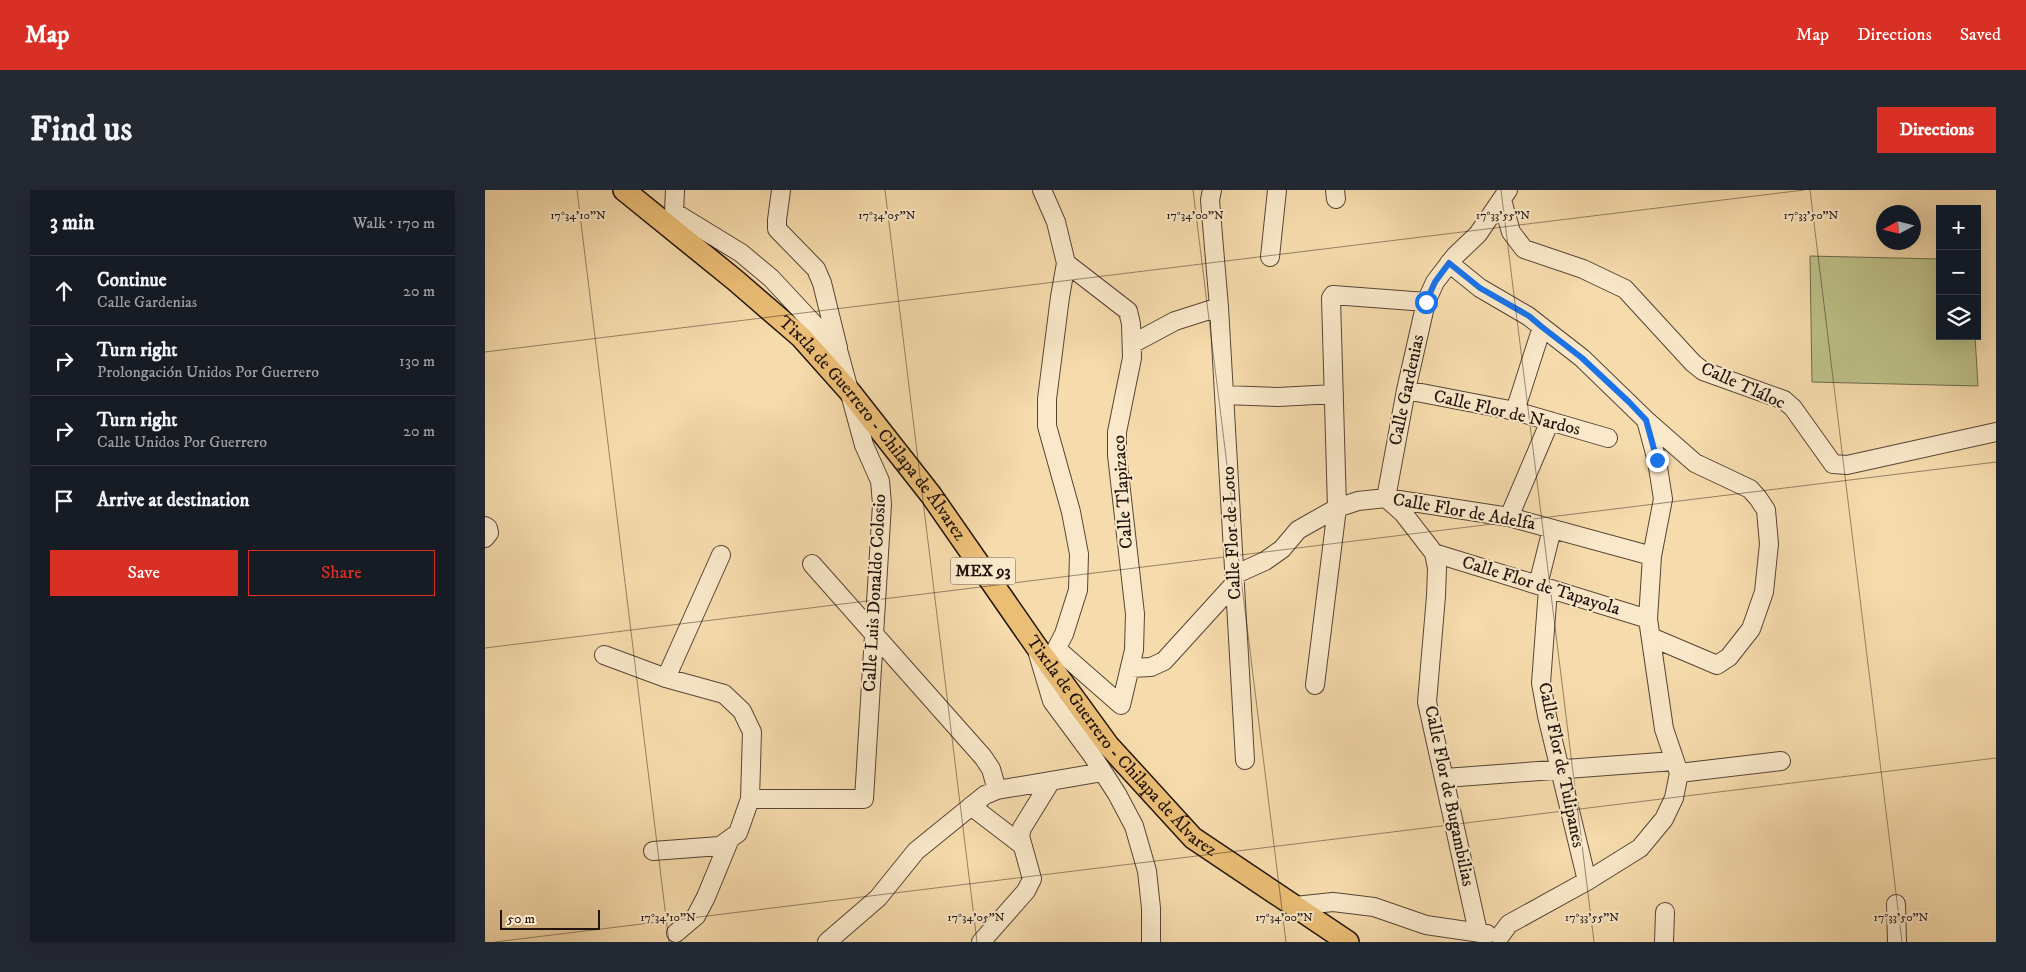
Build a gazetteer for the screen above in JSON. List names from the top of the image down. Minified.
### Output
{"streets":{"main road":["Tixtla de Guerrero - Chilapa de Álvarez","MEX 93"],"street":["Calle Tláloc","Calle Gardenias","Calle Flor de Nardos","Calle Tlapizaco","Calle Flor de Adelfa","Calle Flor de Loto","Calle Flor de Tapayola","Calle Luis Donaldo Colosio","Calle Flor de Tulipanes","Calle Flor de Bugambilias"]},"crossings":[["Calle Tláloc","Calle Gardenias"],["Calle Gardenias","Calle Flor de Nardos"],["Calle Gardenias","Calle Flor de Adelfa"],["Tixtla de Guerrero - Chilapa de Álvarez","Calle Tlapizaco"],["Tixtla de Guerrero - Chilapa de Álvarez","Calle Luis Donaldo Colosio"],["Calle Tlapizaco","Calle Flor de Adelfa"],["Calle Flor de Adelfa","Calle Flor de Loto"],["Calle Flor de Adelfa","Calle Flor de Tulipanes"],["Calle Flor de Tapayola","Calle Flor de Tulipanes"],["Calle Flor de Tapayola","Calle Flor de Bugambilias"]],"scale_bar":"50 m","north":"left","page":{"header":"Map","nav":["Map","Directions","Saved"],"buttons":["Directions",["Save","Share"]],"title":"Find us","heading":["3 min","Walk · 170 m"],"map_buttons":["+","−"],"list":[["Continue","Calle Gardenias","20 m"],["Turn right","Prolongación Unidos Por Guerrero","130 m"],["Turn right","Calle Unidos Por Guerrero","20 m"],"Arrive at destination"],"scale":"50 m"},"coordinates":["17°34'10\"N","17°34'05\"N","17°34'00\"N","17°33'55\"N","17°33'50\"N"]}
